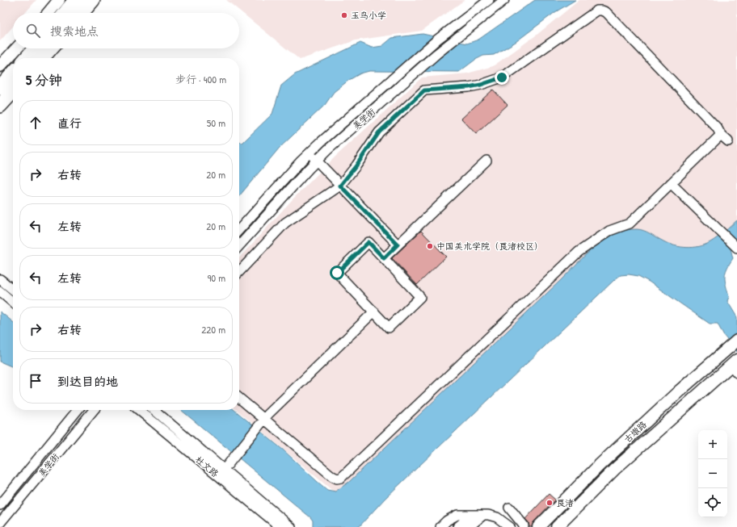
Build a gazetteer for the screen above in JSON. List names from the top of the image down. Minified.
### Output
{"streets":{"main road":["古墩路"],"street":["美学街","杜文路"]},"places":["玉鸟小学","中国美术学院（良渚校区）","良渚"],"page":{"search":"搜索地点","heading":["5 分钟","步行 · 400 m"],"list":[["直行","50 m"],["右转","20 m"],["左转","20 m"],["左转","90 m"],["右转","220 m"],"到达目的地"],"map_buttons":["+","−"]}}
